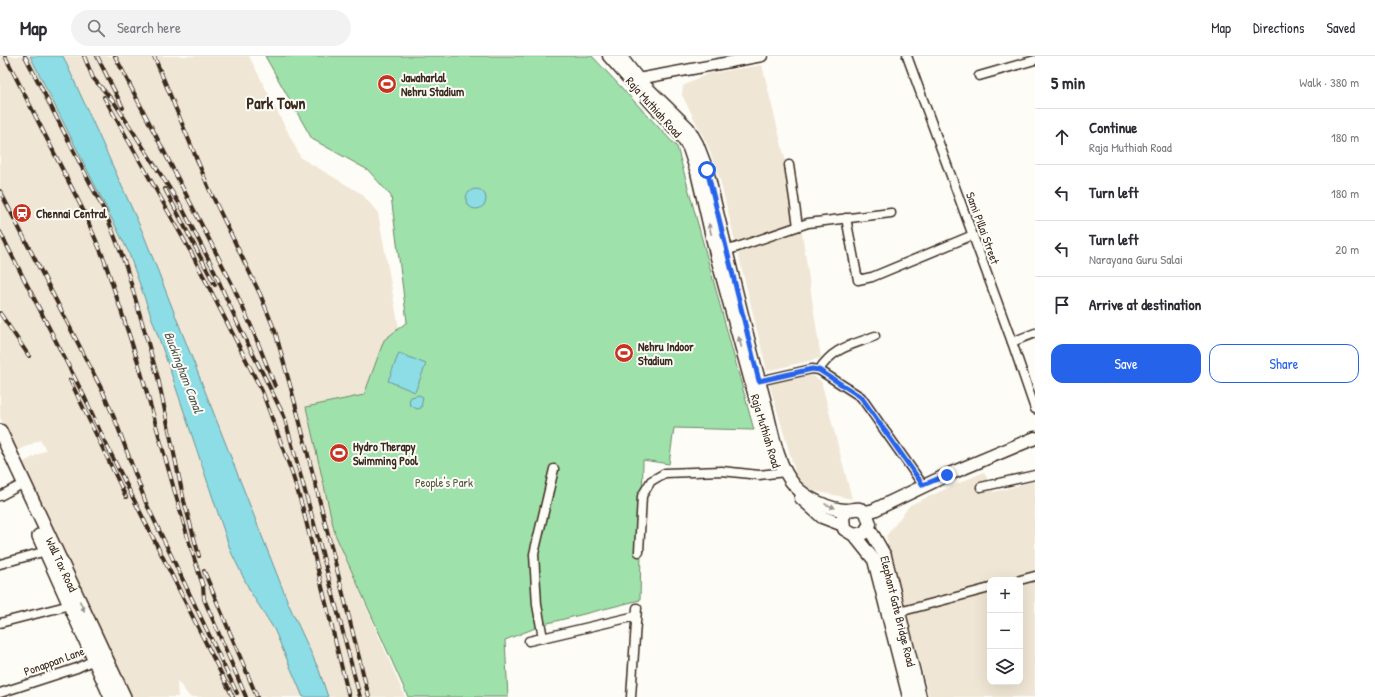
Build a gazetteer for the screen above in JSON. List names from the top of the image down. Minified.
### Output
{"streets":{"main road":["Raja Muthiah Road","Wall Tax Road","Elephant Gate Bridge Road"],"street":["Sami Pillai Street","Ponappan Lane"]},"crossings":[["Raja Muthiah Road","Elephant Gate Bridge Road"],["Wall Tax Road","Ponappan Lane"]],"districts":["Park Town"],"water":["Buckingham Canal"],"parks":["People's Park"],"places":{"sports":["Jawaharlal Nehru Stadium","Nehru Indoor Stadium","Hydro Therapy Swimming Pool"],"station":["Chennai Central"]},"page":{"header":"Map","search":"Search here","nav":["Map","Directions","Saved"],"heading":["5 min","Walk · 380 m"],"list":[["Continue","Raja Muthiah Road","180 m"],["Turn left","180 m"],["Turn left","Narayana Guru Salai","20 m"],"Arrive at destination"],"buttons":["Save","Share"],"map_buttons":["+","−"]}}
